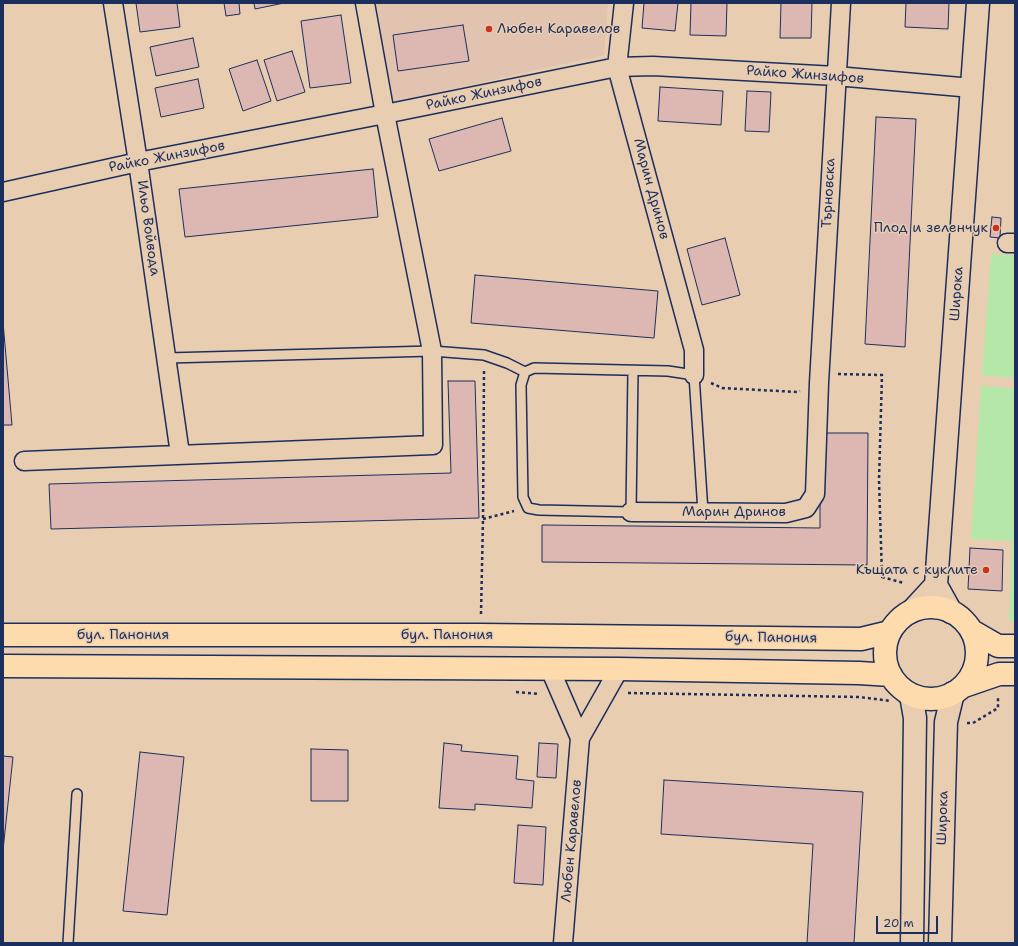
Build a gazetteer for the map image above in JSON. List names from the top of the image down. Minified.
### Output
{"streets":{"main road":["Широка","бул. Панония"],"street":["Райко Жинзифов","Марин Дринов","Търновска","Ильо Войвода","Любен Каравелов"]},"crossings":[["Райко Жинзифов","Марин Дринов"],["Райко Жинзифов","Търновска"],["Райко Жинзифов","Ильо Войвода"],["Райко Жинзифов","Широка"],["Марин Дринов","Търновска"],["Широка","бул. Панония"]],"places":["Любен Каравелов","Плод и зеленчук","Къщата с куклите"],"scale_bar":"20 m"}
